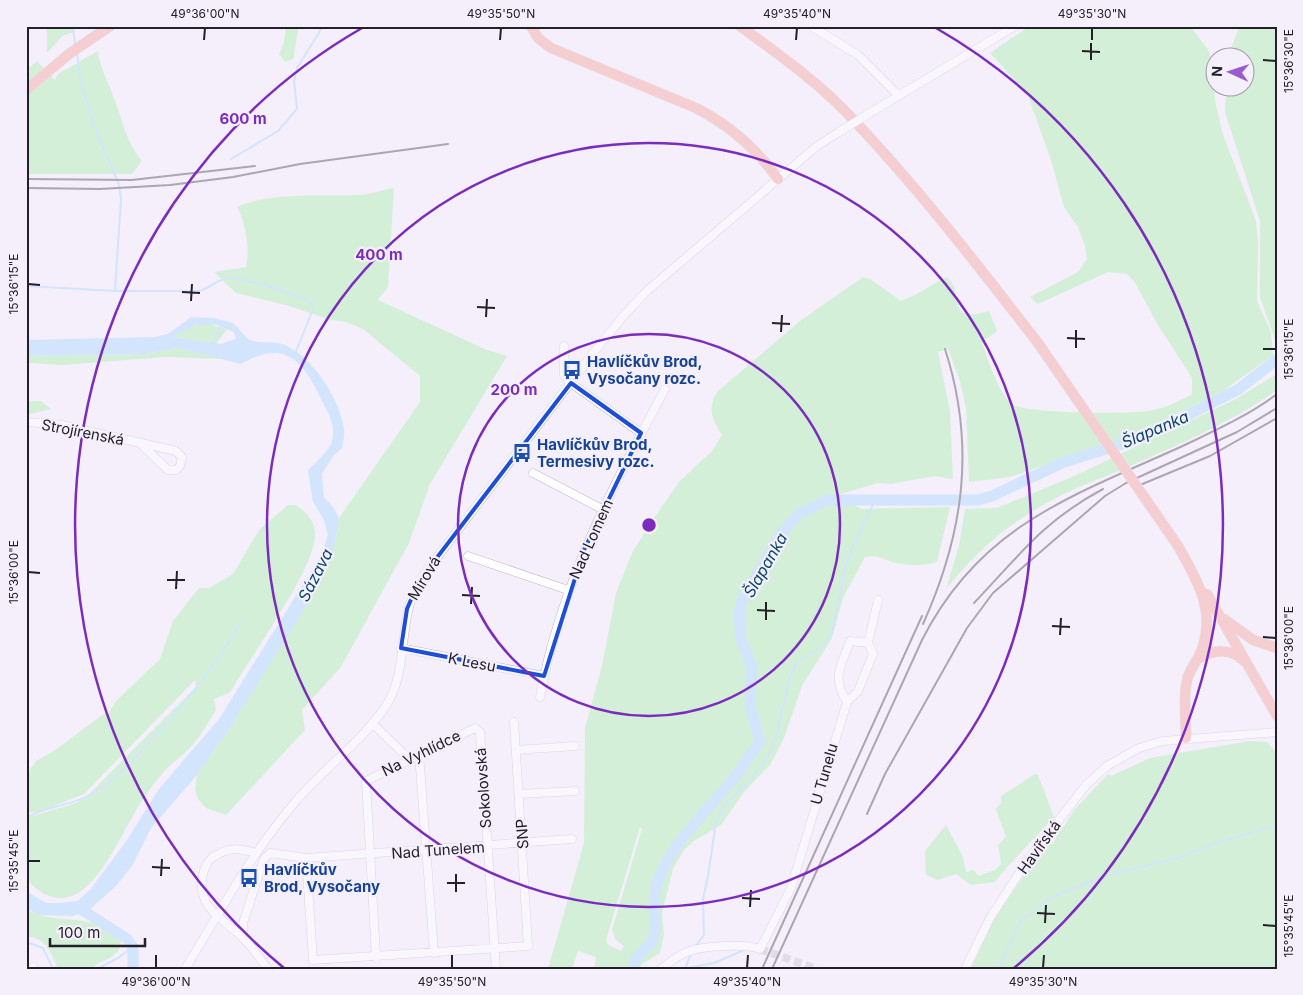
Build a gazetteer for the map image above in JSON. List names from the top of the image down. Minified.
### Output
{"streets":{"street":["Strojírenská","Nad Lomem","Mírová","K Lesu","Na Vyhlídce","U Tunelu","Sokolovská","SNP","Havířská","Nad Tunelem"]},"crossings":[["Nad Lomem","K Lesu"],["Mírová","K Lesu"],["Na Vyhlídce","Sokolovská"],["Na Vyhlídce","Nad Tunelem"],["Sokolovská","SNP"],["Sokolovská","Nad Tunelem"],["SNP","Nad Tunelem"]],"water":["Šlapanka","Sázava"],"places":{"bus stop":["Havlíčkův Brod, Vysočany rozc.","Havlíčkův Brod, Termesivy rozc.","Havlíčkův Brod, Vysočany"]},"scale_bar":"100 m","north":"left","coordinates":["49°36'00\"N","49°35'50\"N","49°35'40\"N","49°35'30\"N","15°36'30\"E","15°36'15\"E","15°36'00\"E","15°35'45\"E"],"rings":["600 m","400 m","200 m"]}
